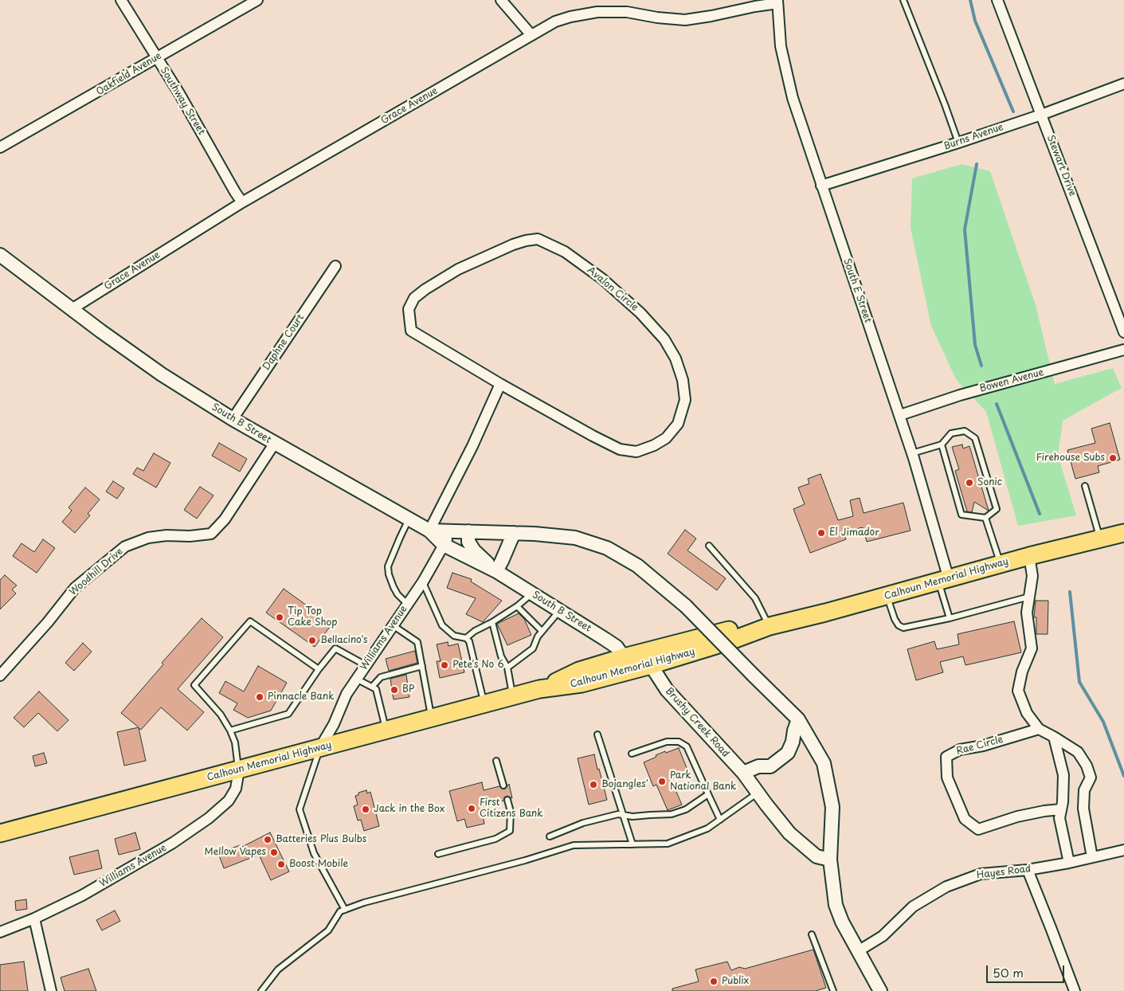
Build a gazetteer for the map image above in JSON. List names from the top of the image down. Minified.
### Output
{"streets":{"highway":["Calhoun Memorial Highway"],"street":["Oakfield Avenue","Southway Street","Grace Avenue","Burns Avenue","Stewart Drive","Avalon Circle","South E Street","Daphne Court","Bowen Avenue","South B Street","Woodhill Drive","Williams Avenue","Brushy Creek Road","Rae Circle","Hayes Road"]},"crossings":[["Oakfield Avenue","Southway Street"],["Southway Street","Grace Avenue"],["Grace Avenue","South E Street"],["Grace Avenue","South B Street"],["Burns Avenue","Stewart Drive"],["Burns Avenue","South E Street"],["South E Street","Bowen Avenue"],["South E Street","Calhoun Memorial Highway"],["Daphne Court","South B Street"],["South B Street","Woodhill Drive"],["South B Street","Calhoun Memorial Highway"],["South B Street","Williams Avenue"],["Calhoun Memorial Highway","Williams Avenue"],["Calhoun Memorial Highway","Brushy Creek Road"]],"places":["Firehouse Subs","Sonic","El Jimador","Tip Top Cake Shop","Bellacino's","Pete's No 6","BP","Pinnacle Bank","Park National Bank","Bojangles'","First Citizens Bank","Jack in the Box","Batteries Plus Bulbs","Mellow Vapes","Boost Mobile","Publix"],"scale_bar":"50 m"}
